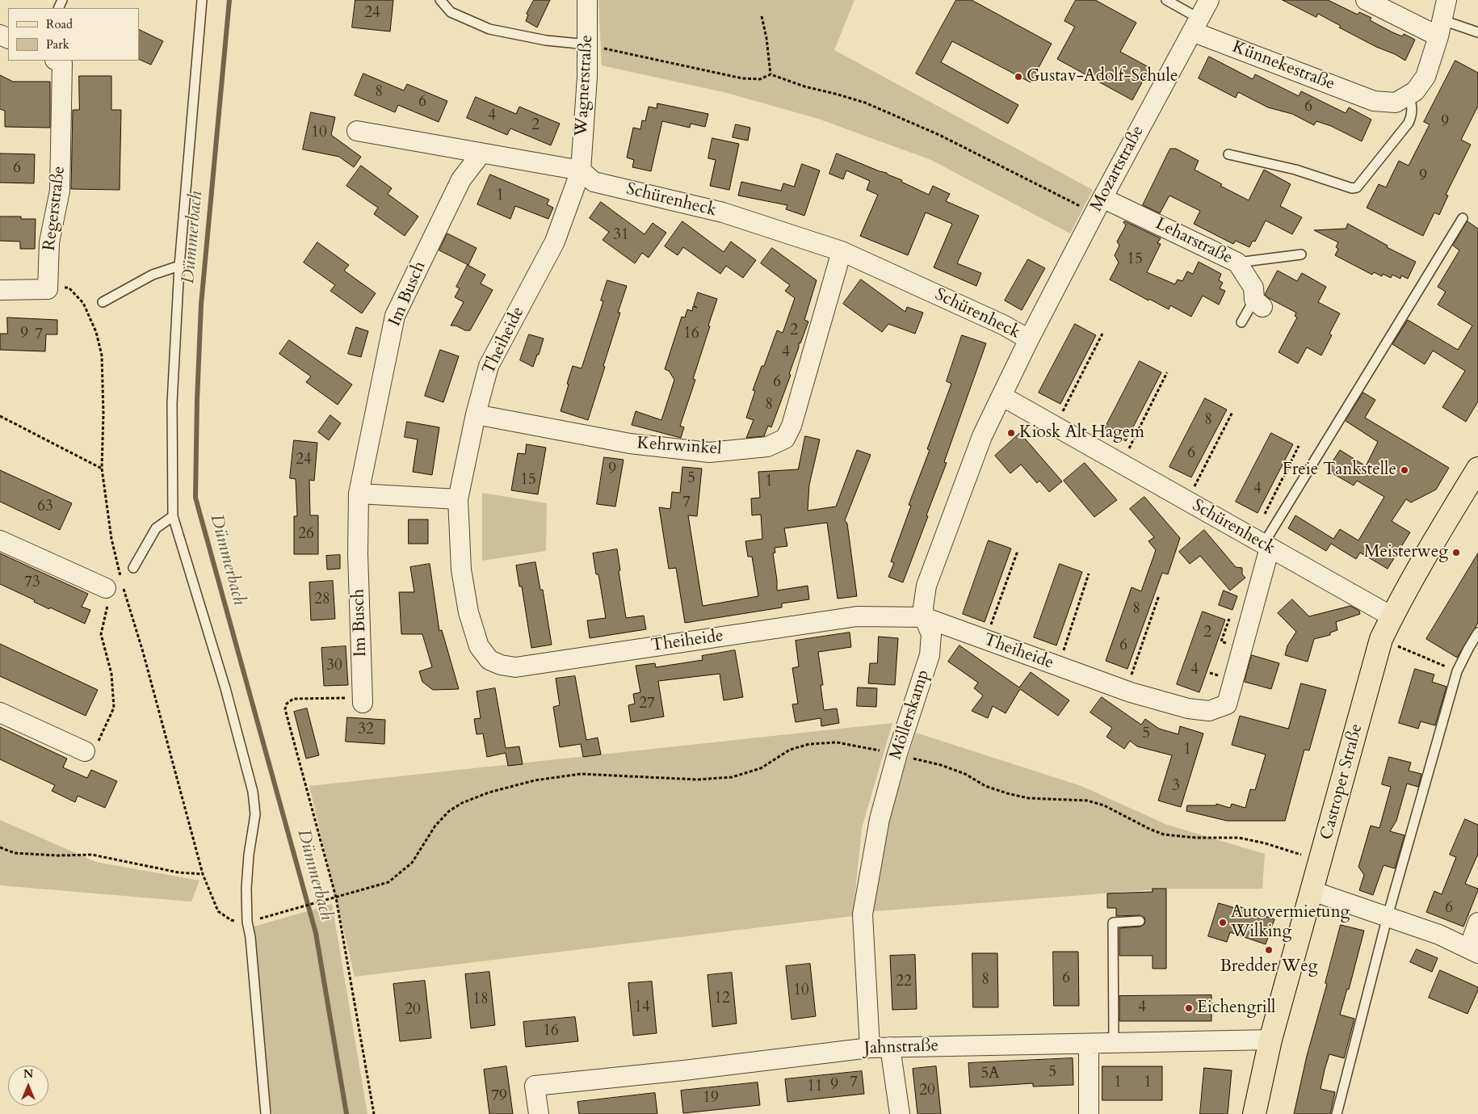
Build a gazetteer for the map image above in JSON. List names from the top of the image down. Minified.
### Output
{"streets":{"main road":["Castroper Straße"],"street":["Künnekestraße","Wagnerstraße","Mozartstraße","Schürenheck","Regerstraße","Leharstraße","Im Busch","Theiheide","Kehrwinkel","Möllerskamp","Jahnstraße"]},"crossings":[["Künnekestraße","Mozartstraße"],["Wagnerstraße","Schürenheck"],["Wagnerstraße","Theiheide"],["Mozartstraße","Schürenheck"],["Mozartstraße","Leharstraße"],["Schürenheck","Theiheide"],["Schürenheck","Kehrwinkel"],["Schürenheck","Möllerskamp"],["Schürenheck","Castroper Straße"],["Theiheide","Kehrwinkel"],["Theiheide","Möllerskamp"],["Möllerskamp","Jahnstraße"],["Castroper Straße","Jahnstraße"]],"water":["Dümmerbach"],"places":["Gustav-Adolf-Schule","Kiosk Alt Hagem","Freie Tankstelle","Meisterweg","Autovermietung Wilking","Bredder Weg","Eichengrill"],"house_numbers":["24","8","6","6","4","9","2","10","6","9","1","31","15","2","9","16","7","4","6","8","8","6","24","9","5","15","1","4","7","63","26","73","28","8","2","6","30","4","27","32","5","1","3","6","6","8","22","10","12","18","14","4","20","16","5","5A","7","1","1","9","11","20","79","19"],"legend":["Road","Park"],"north":"top"}
